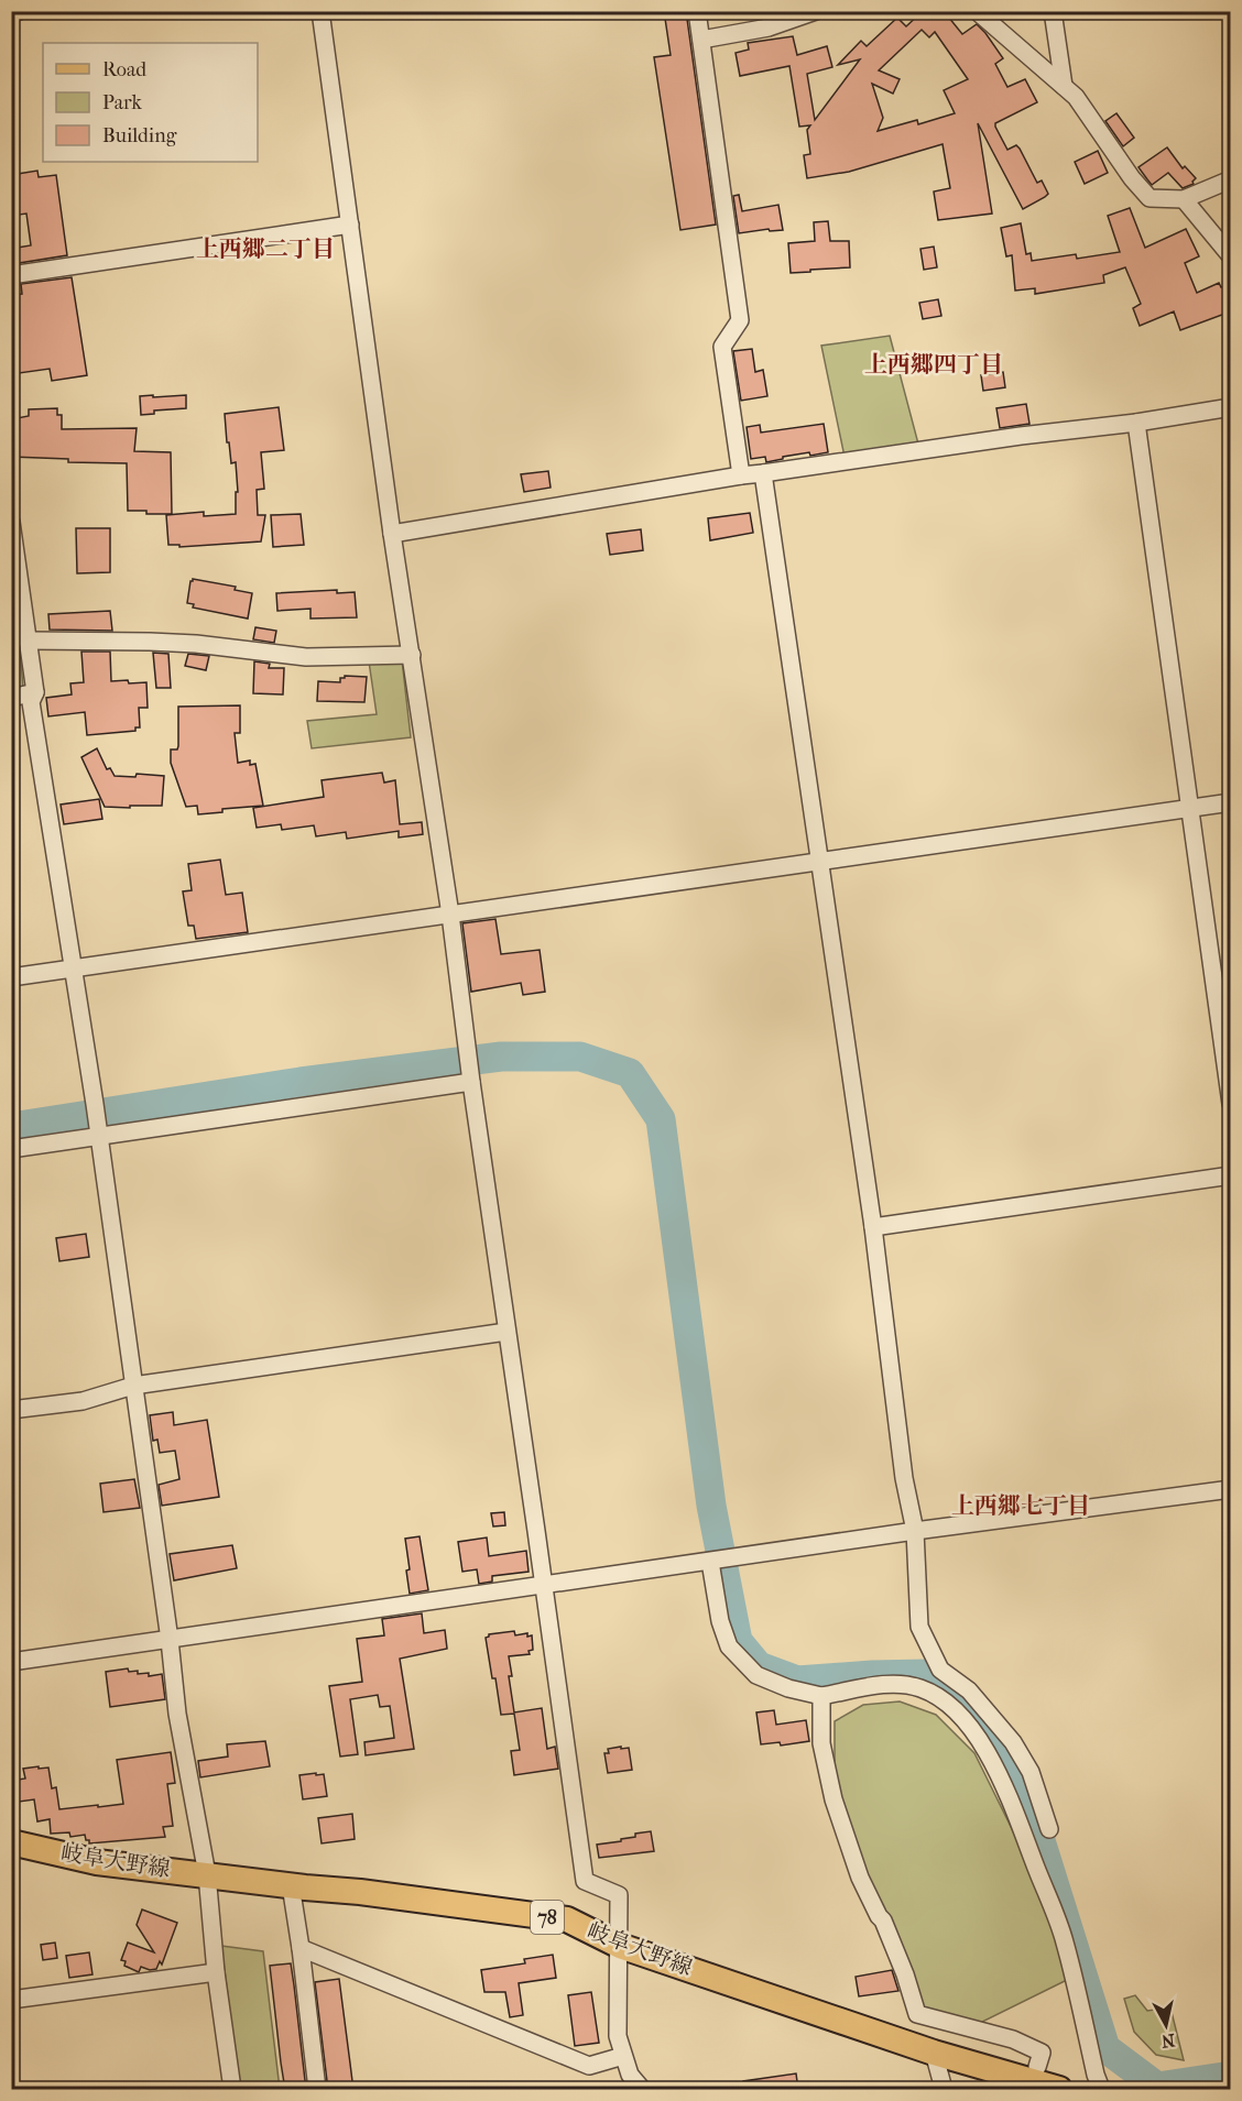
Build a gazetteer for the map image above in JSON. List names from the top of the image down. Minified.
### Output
{"streets":{"main road":["岐阜大野線","78"]},"districts":["上西郷二丁目","上西郷四丁目","上西郷七丁目"],"legend":["Road","Park","Building"],"north":"bottom"}
